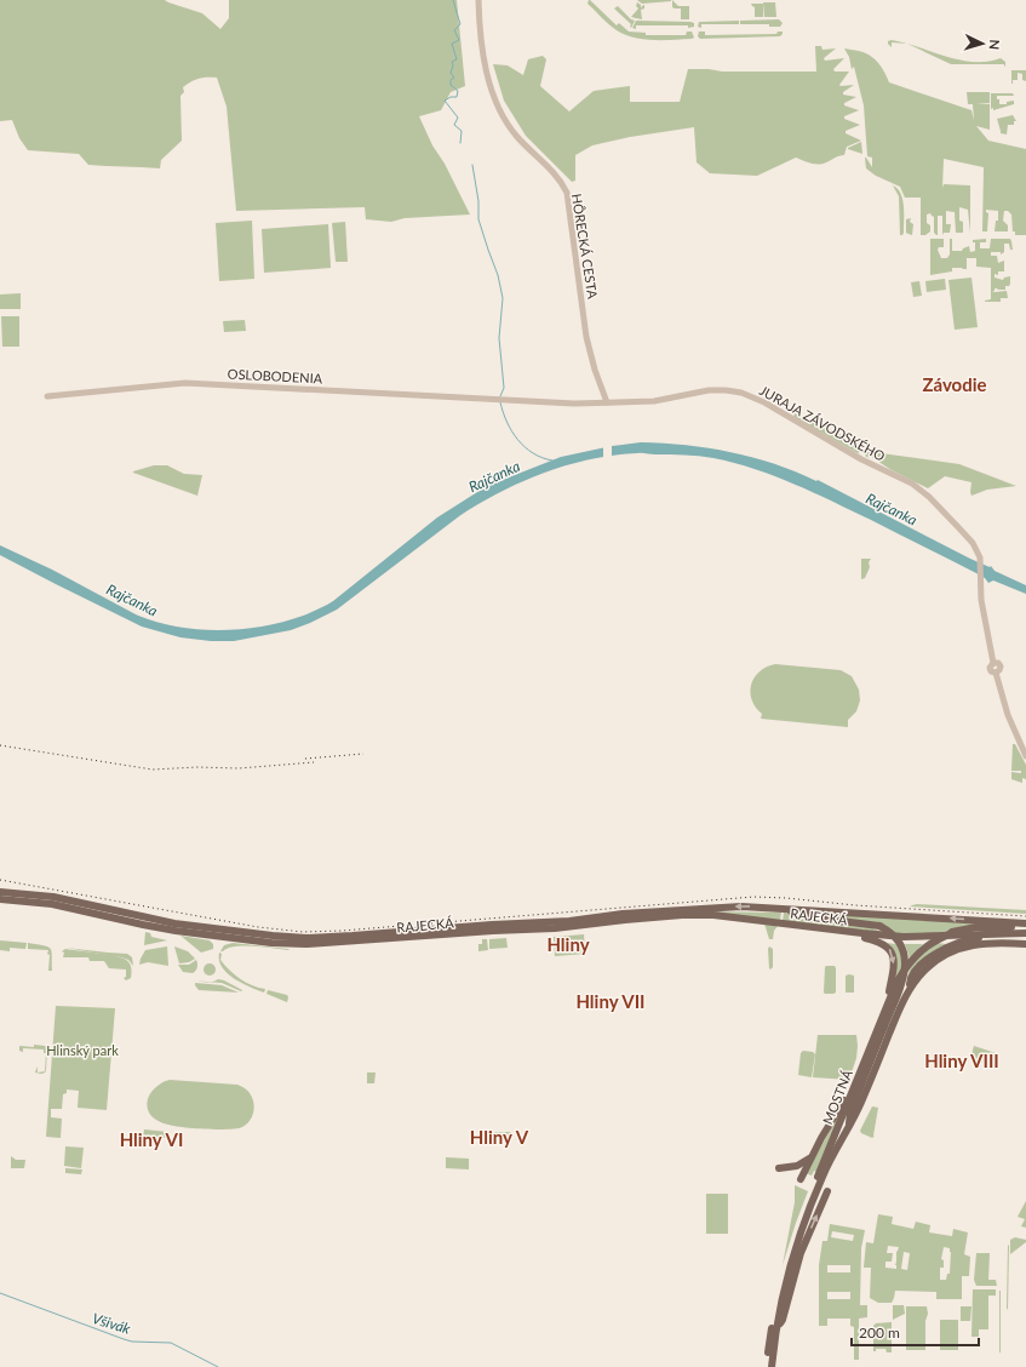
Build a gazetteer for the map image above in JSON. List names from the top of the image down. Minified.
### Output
{"streets":{"main road":["RAJECKÁ","MOSTNÁ"],"street":["HÔRECKÁ CESTA","OSLOBODENIA","JURAJA ZÁVODSKÉHO"]},"crossings":[["HÔRECKÁ CESTA","JURAJA ZÁVODSKÉHO"],["OSLOBODENIA","JURAJA ZÁVODSKÉHO"]],"districts":["Závodie","Hliny","Hliny VII","Hliny VIII","Hliny V","Hliny VI"],"water":["Rajčanka","Všivák"],"parks":["Hlinský park"],"scale_bar":"200 m","north":"right"}
